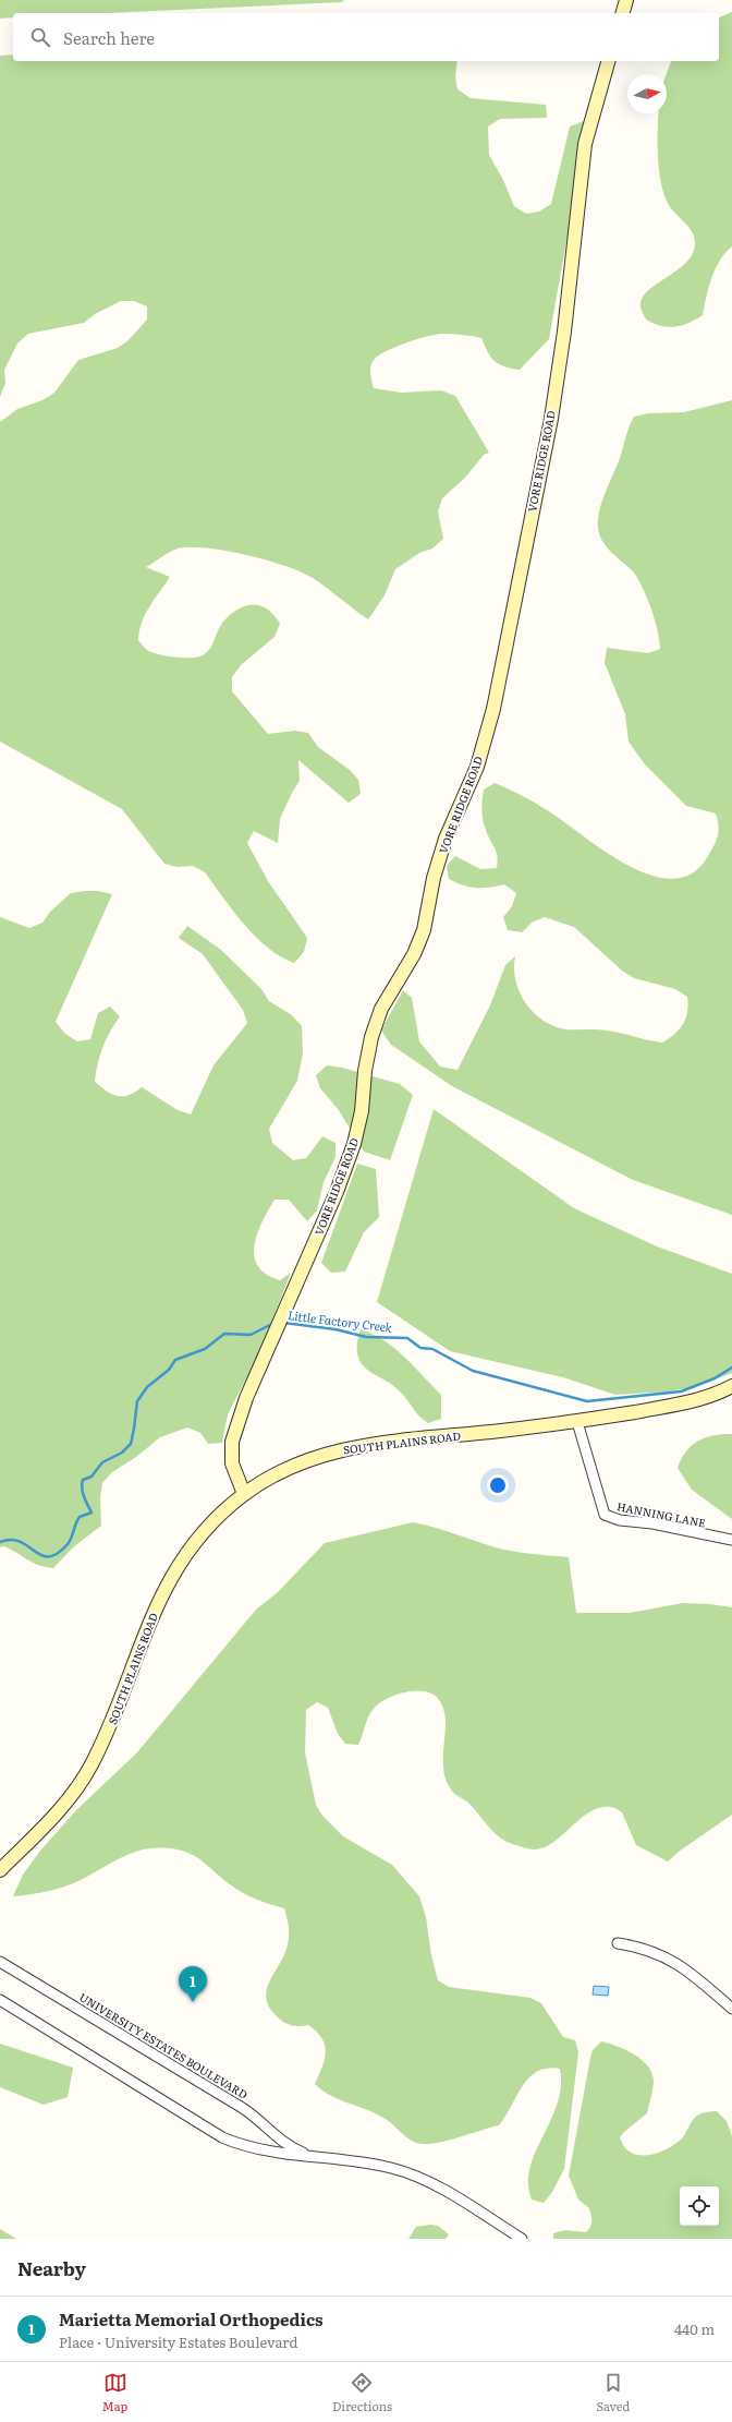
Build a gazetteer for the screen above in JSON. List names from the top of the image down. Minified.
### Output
{"streets":{"street":["VORE RIDGE ROAD","SOUTH PLAINS ROAD","HANNING LANE","UNIVERSITY ESTATES BOULEVARD"]},"crossings":[["VORE RIDGE ROAD","SOUTH PLAINS ROAD"],["SOUTH PLAINS ROAD","HANNING LANE"]],"water":["Little Factory Creek"],"north":"right","page":{"search":"Search here","pins":"1","heading":"Nearby","list":[{"mark":"1","name":"Marietta Memorial Orthopedics","note":"Place · University Estates Boulevard","value":"440 m"}],"nav":["Map","Directions","Saved"]}}
